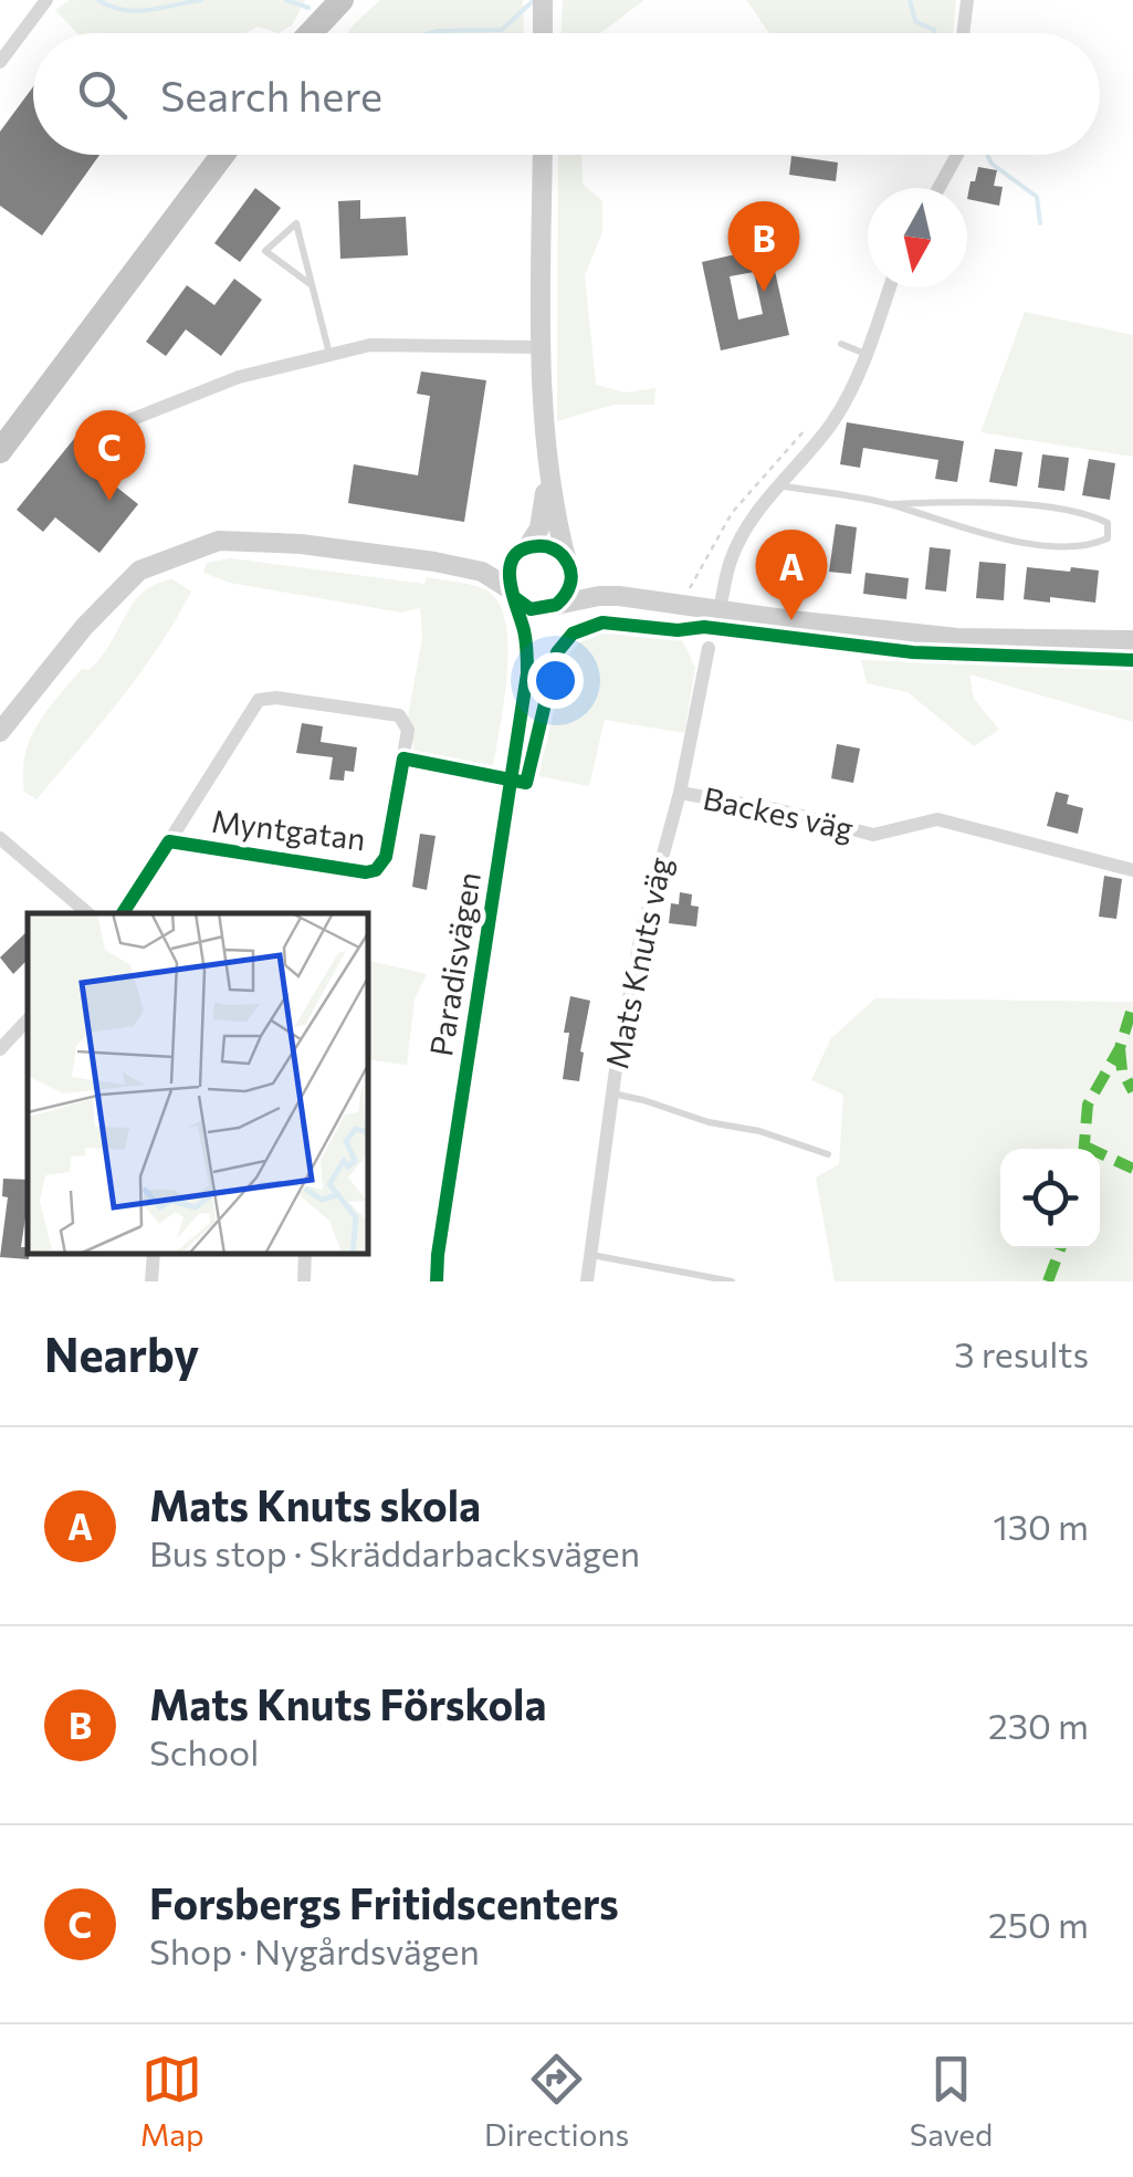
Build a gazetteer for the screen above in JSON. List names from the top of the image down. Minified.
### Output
{"streets":{"street":["Backes väg","Myntgatan","Mats Knuts väg","Paradisvägen"]},"crossings":[["Backes väg","Mats Knuts väg"]],"north":"bottom","page":{"search":"Search here","pins":["B","C","A"],"heading":["Nearby","3 results"],"list":[{"mark":"A","name":"Mats Knuts skola","note":"Bus stop · Skräddarbacksvägen","value":"130 m"},{"mark":"B","name":"Mats Knuts Förskola","note":"School","value":"230 m"},{"mark":"C","name":"Forsbergs Fritidscenters","note":"Shop · Nygårdsvägen","value":"250 m"}],"nav":["Map","Directions","Saved"]}}
